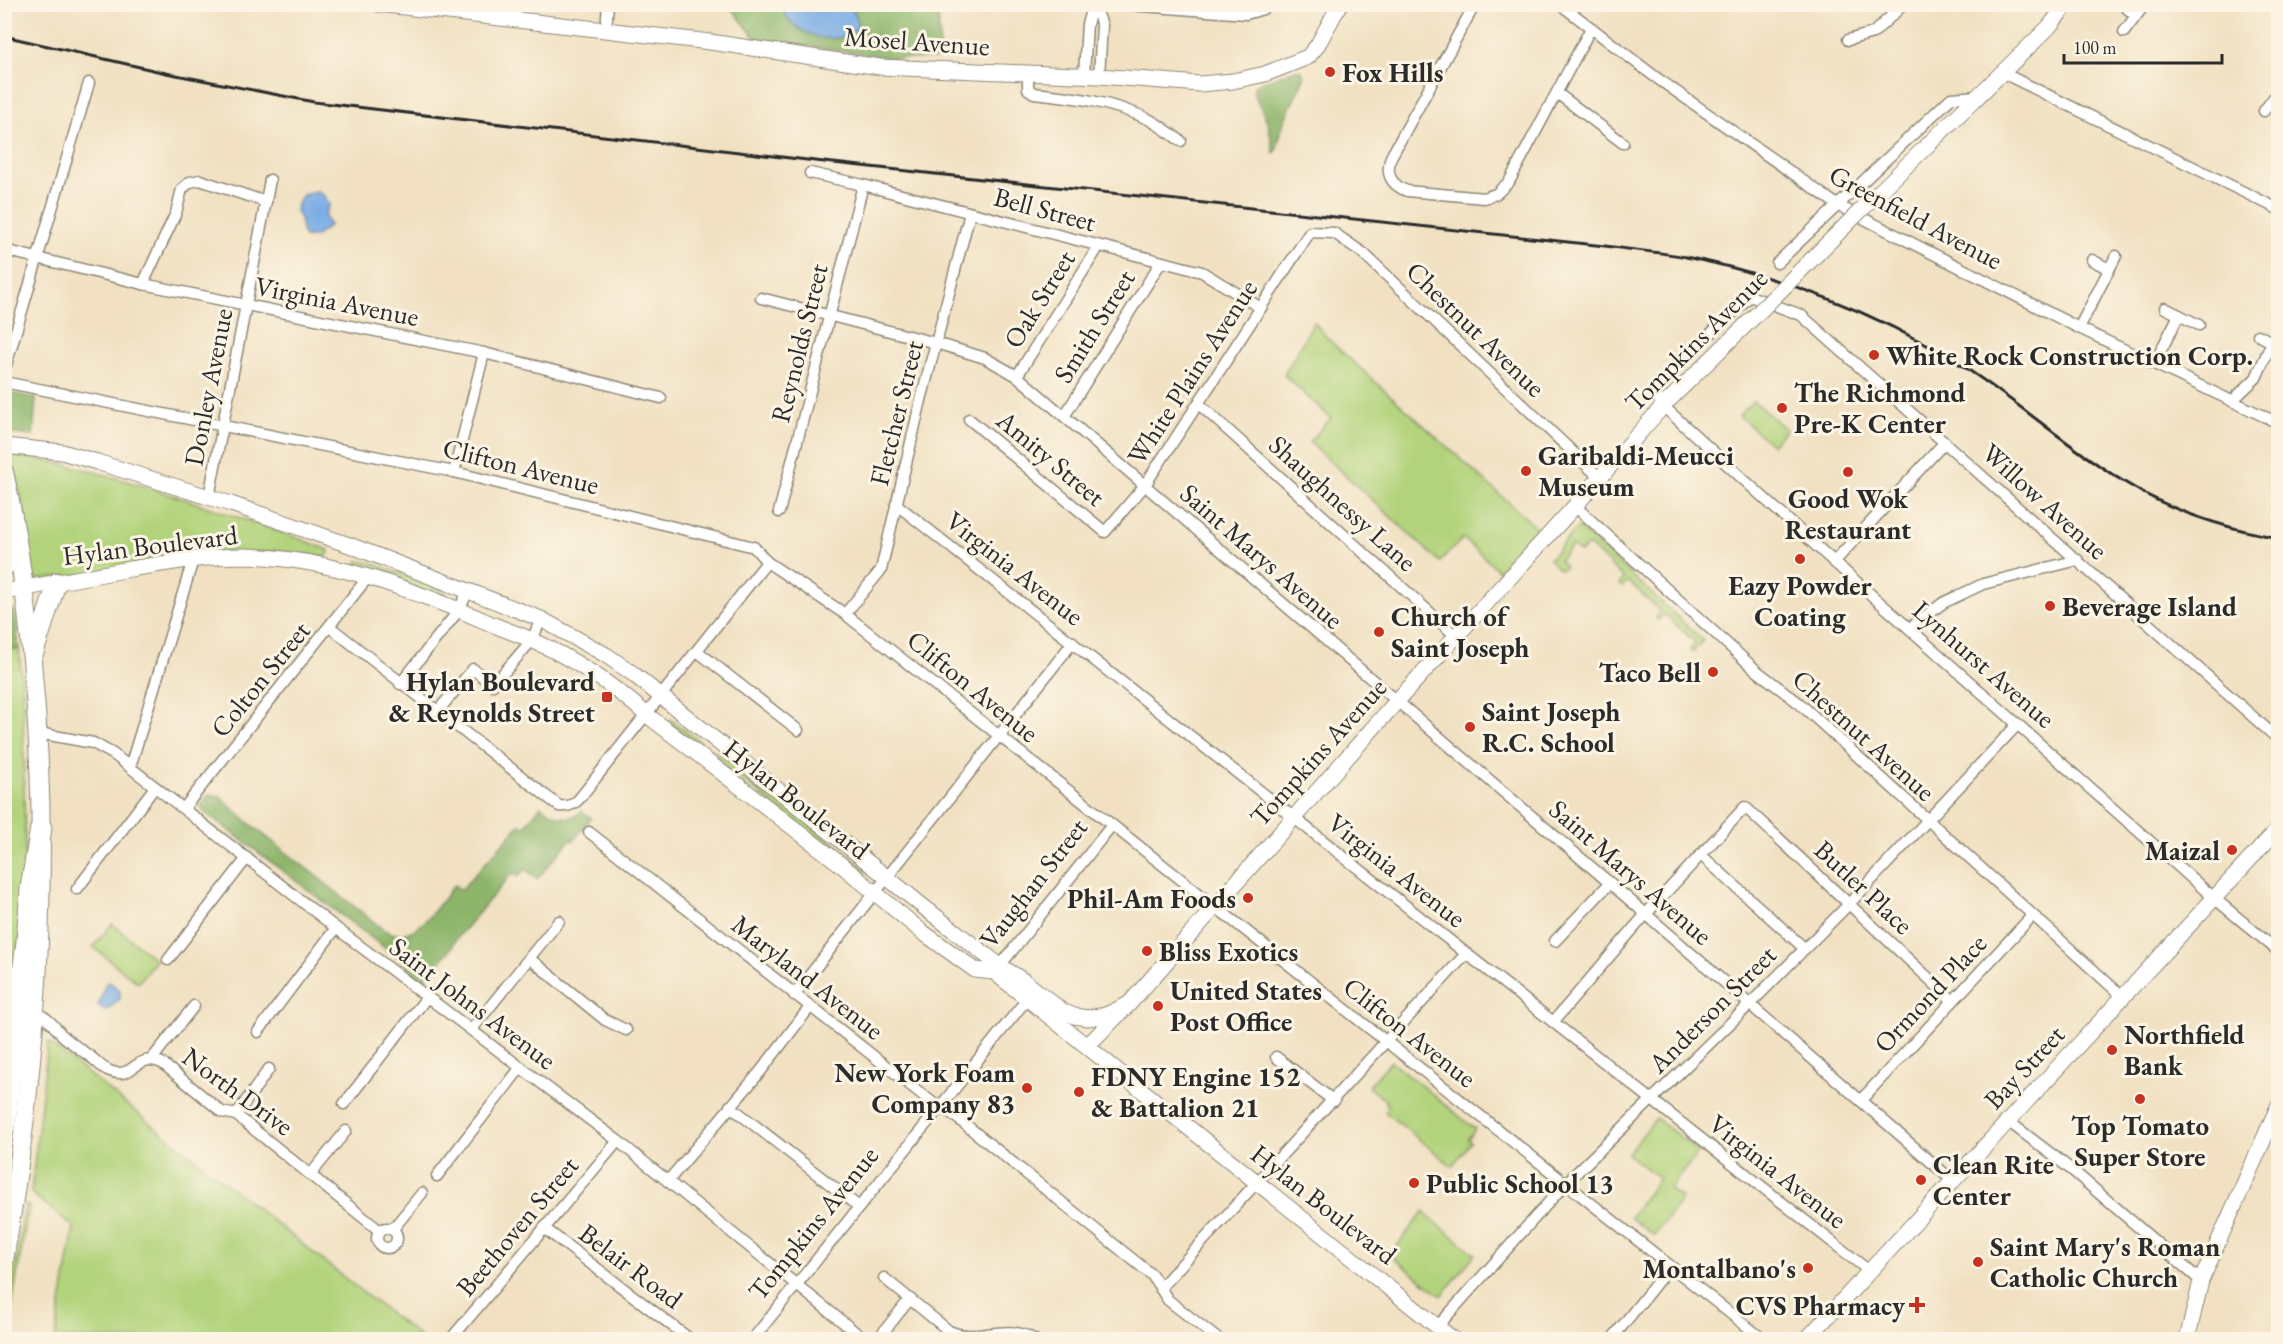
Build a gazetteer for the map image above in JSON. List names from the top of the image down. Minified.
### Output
{"streets":{"main road":["Mosel Avenue","Tompkins Avenue","Hylan Boulevard","Bay Street"],"street":["Bell Street","Greenfield Avenue","Oak Street","Virginia Avenue","Smith Street","Chestnut Avenue","Reynolds Street","White Plains Avenue","Donley Avenue","Fletcher Street","Amity Street","Clifton Avenue","Willow Avenue","Shaughnessy Lane","Saint Marys Avenue","Lynhurst Avenue","Colton Street","Vaughan Street","Butler Place","Maryland Avenue","Ormond Place","Saint Johns Avenue","Anderson Street","North Drive","Beethoven Street","Belair Road"]},"crossings":[["Bell Street","Oak Street"],["Bell Street","Smith Street"],["Bell Street","Reynolds Street"],["Bell Street","White Plains Avenue"],["Bell Street","Fletcher Street"],["Oak Street","Saint Marys Avenue"],["Virginia Avenue","Tompkins Avenue"],["Virginia Avenue","Donley Avenue"],["Virginia Avenue","Fletcher Street"],["Virginia Avenue","Anderson Street"],["Virginia Avenue","Bay Street"],["Smith Street","Saint Marys Avenue"],["Chestnut Avenue","Tompkins Avenue"],["Chestnut Avenue","White Plains Avenue"],["Chestnut Avenue","Ormond Place"],["Chestnut Avenue","Anderson Street"],["Chestnut Avenue","Bay Street"],["Tompkins Avenue","Clifton Avenue"],["Tompkins Avenue","Willow Avenue"],["Tompkins Avenue","Shaughnessy Lane"],["Tompkins Avenue","Hylan Boulevard"],["Tompkins Avenue","Saint Marys Avenue"],["Tompkins Avenue","Lynhurst Avenue"],["Tompkins Avenue","Maryland Avenue"],["Tompkins Avenue","Saint Johns Avenue"],["Reynolds Street","Saint Marys Avenue"],["White Plains Avenue","Amity Street"],["White Plains Avenue","Shaughnessy Lane"],["White Plains Avenue","Saint Marys Avenue"],["Donley Avenue","Clifton Avenue"],["Donley Avenue","Hylan Boulevard"],["Fletcher Street","Clifton Avenue"],["Fletcher Street","Saint Marys Avenue"],["Clifton Avenue","Vaughan Street"],["Clifton Avenue","Anderson Street"],["Willow Avenue","Lynhurst Avenue"],["Hylan Boulevard","Colton Street"],["Hylan Boulevard","Vaughan Street"],["Hylan Boulevard","Anderson Street"],["Saint Marys Avenue","Ormond Place"],["Saint Marys Avenue","Anderson Street"],["Saint Marys Avenue","Bay Street"],["Lynhurst Avenue","Anderson Street"],["Lynhurst Avenue","Bay Street"],["Colton Street","Saint Johns Avenue"],["Butler Place","Ormond Place"],["Butler Place","Anderson Street"],["Saint Johns Avenue","Beethoven Street"],["Beethoven Street","Belair Road"]],"places":{"other":["Fox Hills","White Rock Construction Corp.","The Richmond Pre-K Center","Garibaldi-Meucci Museum","Good Wok Restaurant","Eazy Powder Coating","Beverage Island","Church of Saint Joseph","Taco Bell","Saint Joseph R.C. School","Maizal","Phil-Am Foods","Bliss Exotics","United States Post Office","Northfield Bank","New York Foam Company 83","FDNY Engine 152 & Battalion 21","Top Tomato Super Store","Clean Rite Center","Public School 13","Saint Mary's Roman Catholic Church","Montalbano's"],"transit":["Hylan Boulevard & Reynolds Street"],"health":["CVS Pharmacy"]},"scale_bar":"100 m"}
